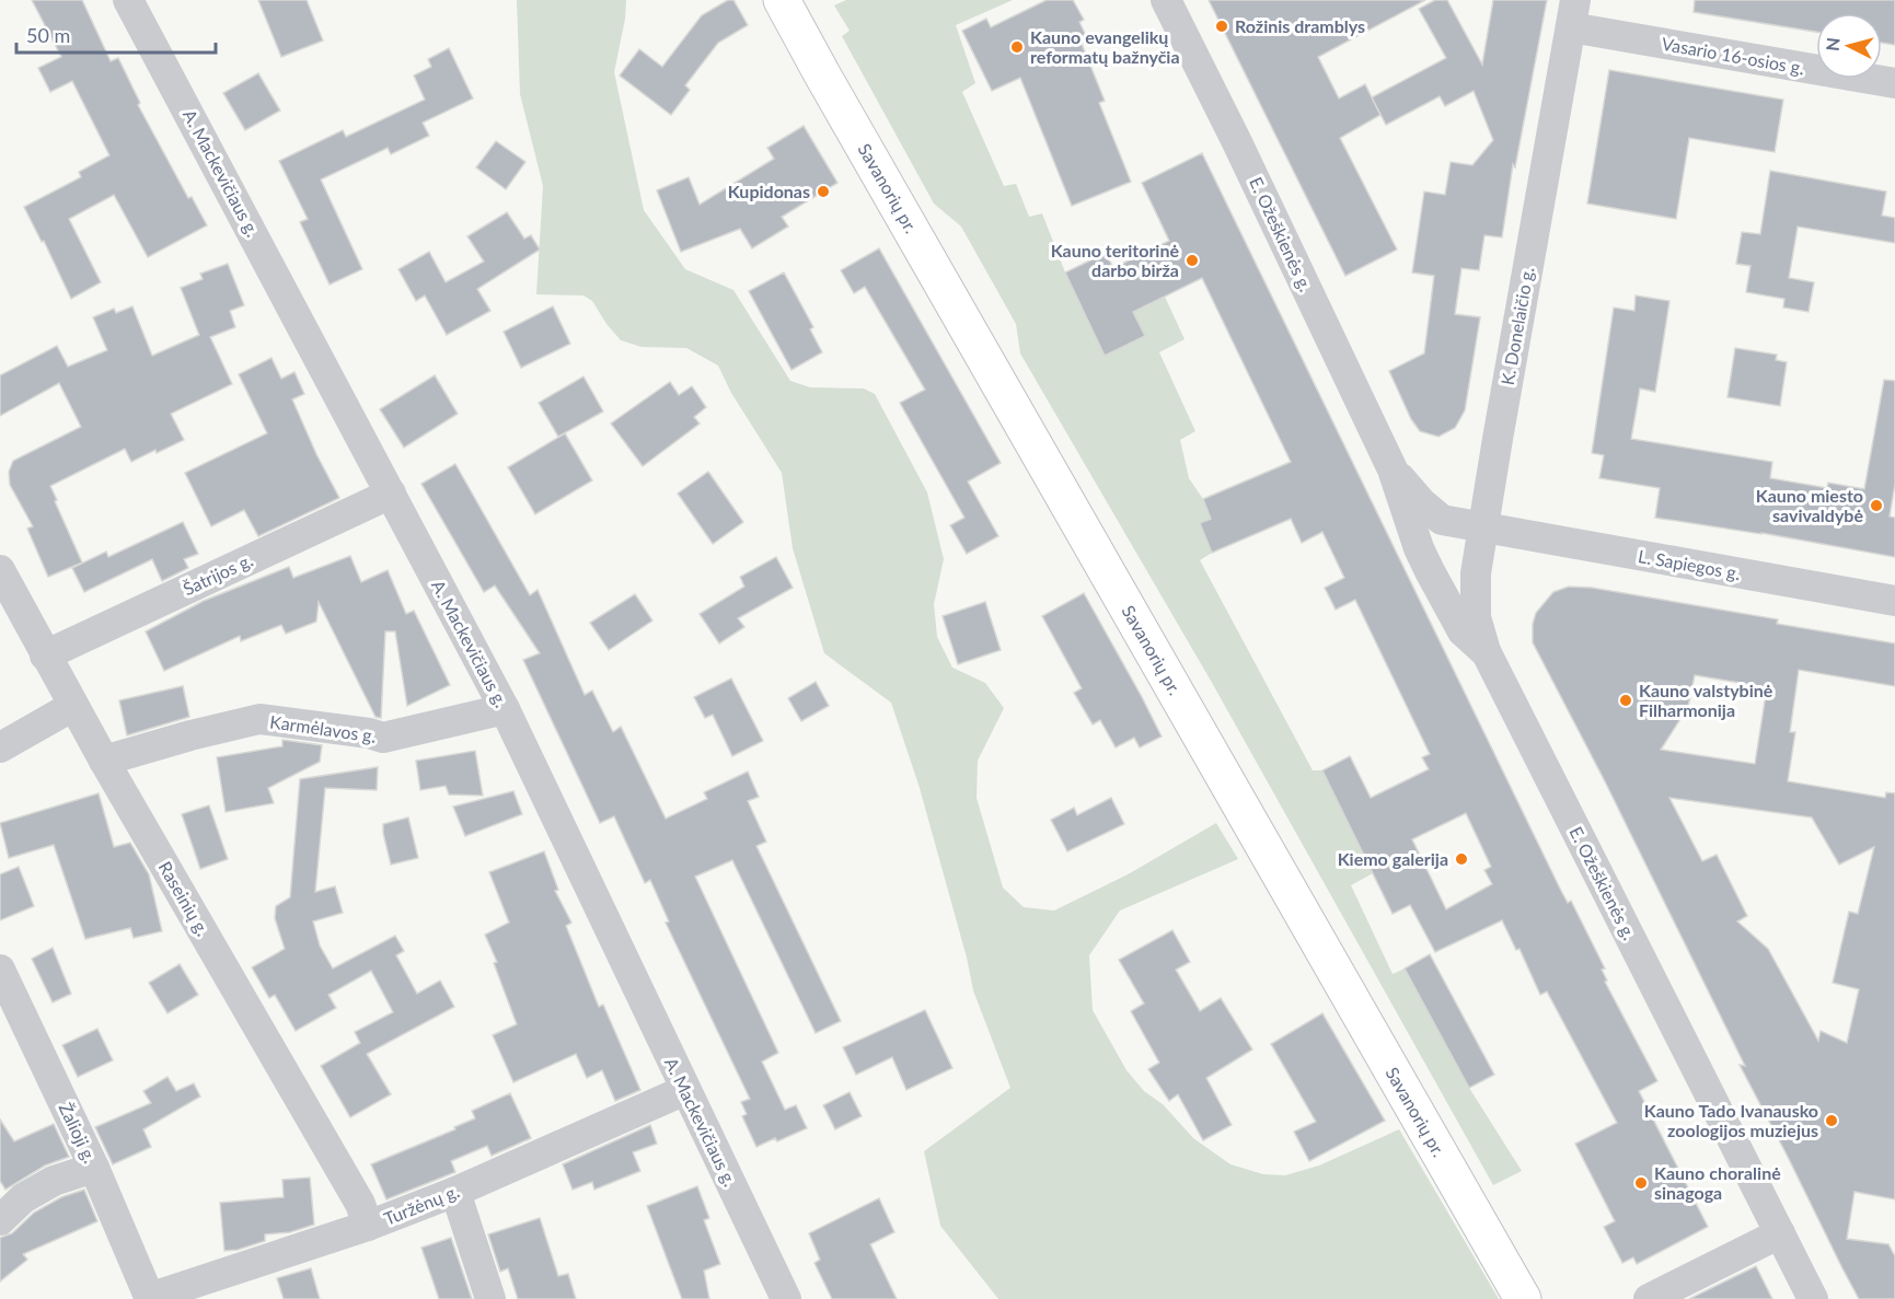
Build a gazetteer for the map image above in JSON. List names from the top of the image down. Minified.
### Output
{"streets":{"main road":["Savanorių pr."],"street":["Vasario 16-osios g.","A. Mackevičiaus g.","E. Ožeškienės g.","K. Donelaičio g.","L. Sapiegos g.","Šatrijos g.","Karmėlavos g.","Raseinių g.","Žalioji g.","Turžėnų g."]},"crossings":[["Vasario 16-osios g.","K. Donelaičio g."],["A. Mackevičiaus g.","Šatrijos g."],["A. Mackevičiaus g.","Karmėlavos g."],["A. Mackevičiaus g.","Turžėnų g."],["E. Ožeškienės g.","K. Donelaičio g."],["E. Ožeškienės g.","L. Sapiegos g."],["K. Donelaičio g.","L. Sapiegos g."],["Šatrijos g.","Raseinių g."],["Karmėlavos g.","Raseinių g."],["Raseinių g.","Turžėnų g."],["Žalioji g.","Turžėnų g."]],"places":["Rožinis dramblys","Kauno evangelikų reformatų bažnyčia","Kupidonas","Kauno teritorinė darbo birža","Kauno miesto savivaldybė","Kauno valstybinė Filharmonija","Kiemo galerija","Kauno Tado Ivanausko zoologijos muziejus","Kauno choralinė sinagoga"],"scale_bar":"50 m","north":"left"}
